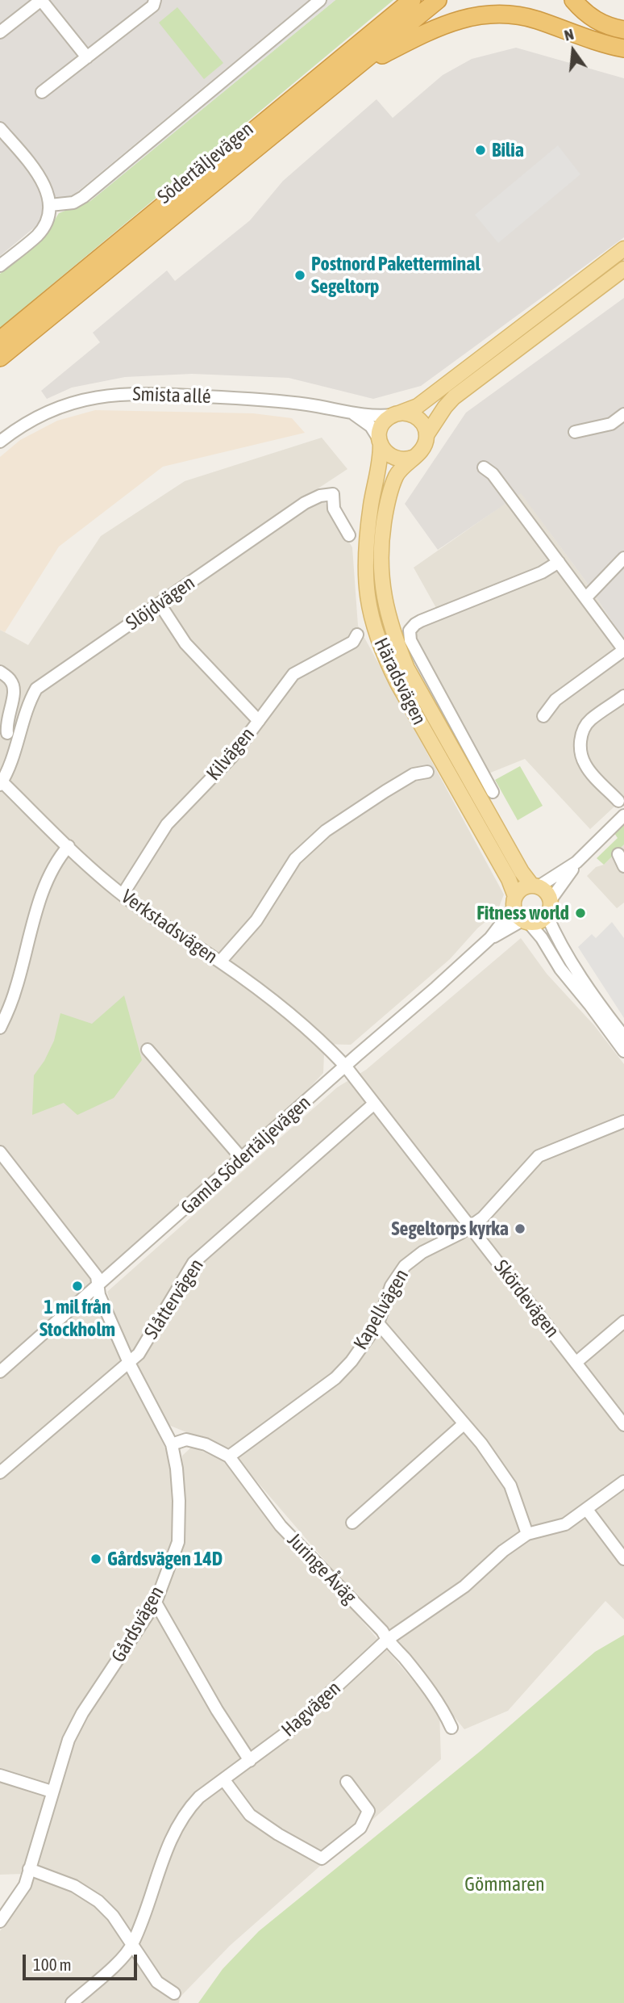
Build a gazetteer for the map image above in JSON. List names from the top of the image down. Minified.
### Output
{"streets":{"highway":["Södertäljevägen"],"main road":["Häradsvägen"],"street":["Smista allé","Slöjdvägen","Kilvägen","Verkstadsvägen","Gamla Södertäljevägen","Slåttervägen","Skördevägen","Kapellvägen","Juringe Åväg","Gårdsvägen","Hagvägen"]},"crossings":[["Smista allé","Häradsvägen"],["Slöjdvägen","Verkstadsvägen"],["Häradsvägen","Gamla Södertäljevägen"],["Kilvägen","Verkstadsvägen"],["Verkstadsvägen","Gamla Södertäljevägen"],["Verkstadsvägen","Skördevägen"],["Gamla Södertäljevägen","Skördevägen"],["Gamla Södertäljevägen","Gårdsvägen"],["Slåttervägen","Skördevägen"],["Slåttervägen","Gårdsvägen"],["Skördevägen","Kapellvägen"],["Kapellvägen","Juringe Åväg"],["Juringe Åväg","Gårdsvägen"],["Juringe Åväg","Hagvägen"]],"parks":["Gömmaren"],"places":["Bilia","Postnord Paketterminal Segeltorp","Fitness world","Segeltorps kyrka","1 mil från Stockholm","Gårdsvägen 14D"],"scale_bar":"100 m","north":"top"}
